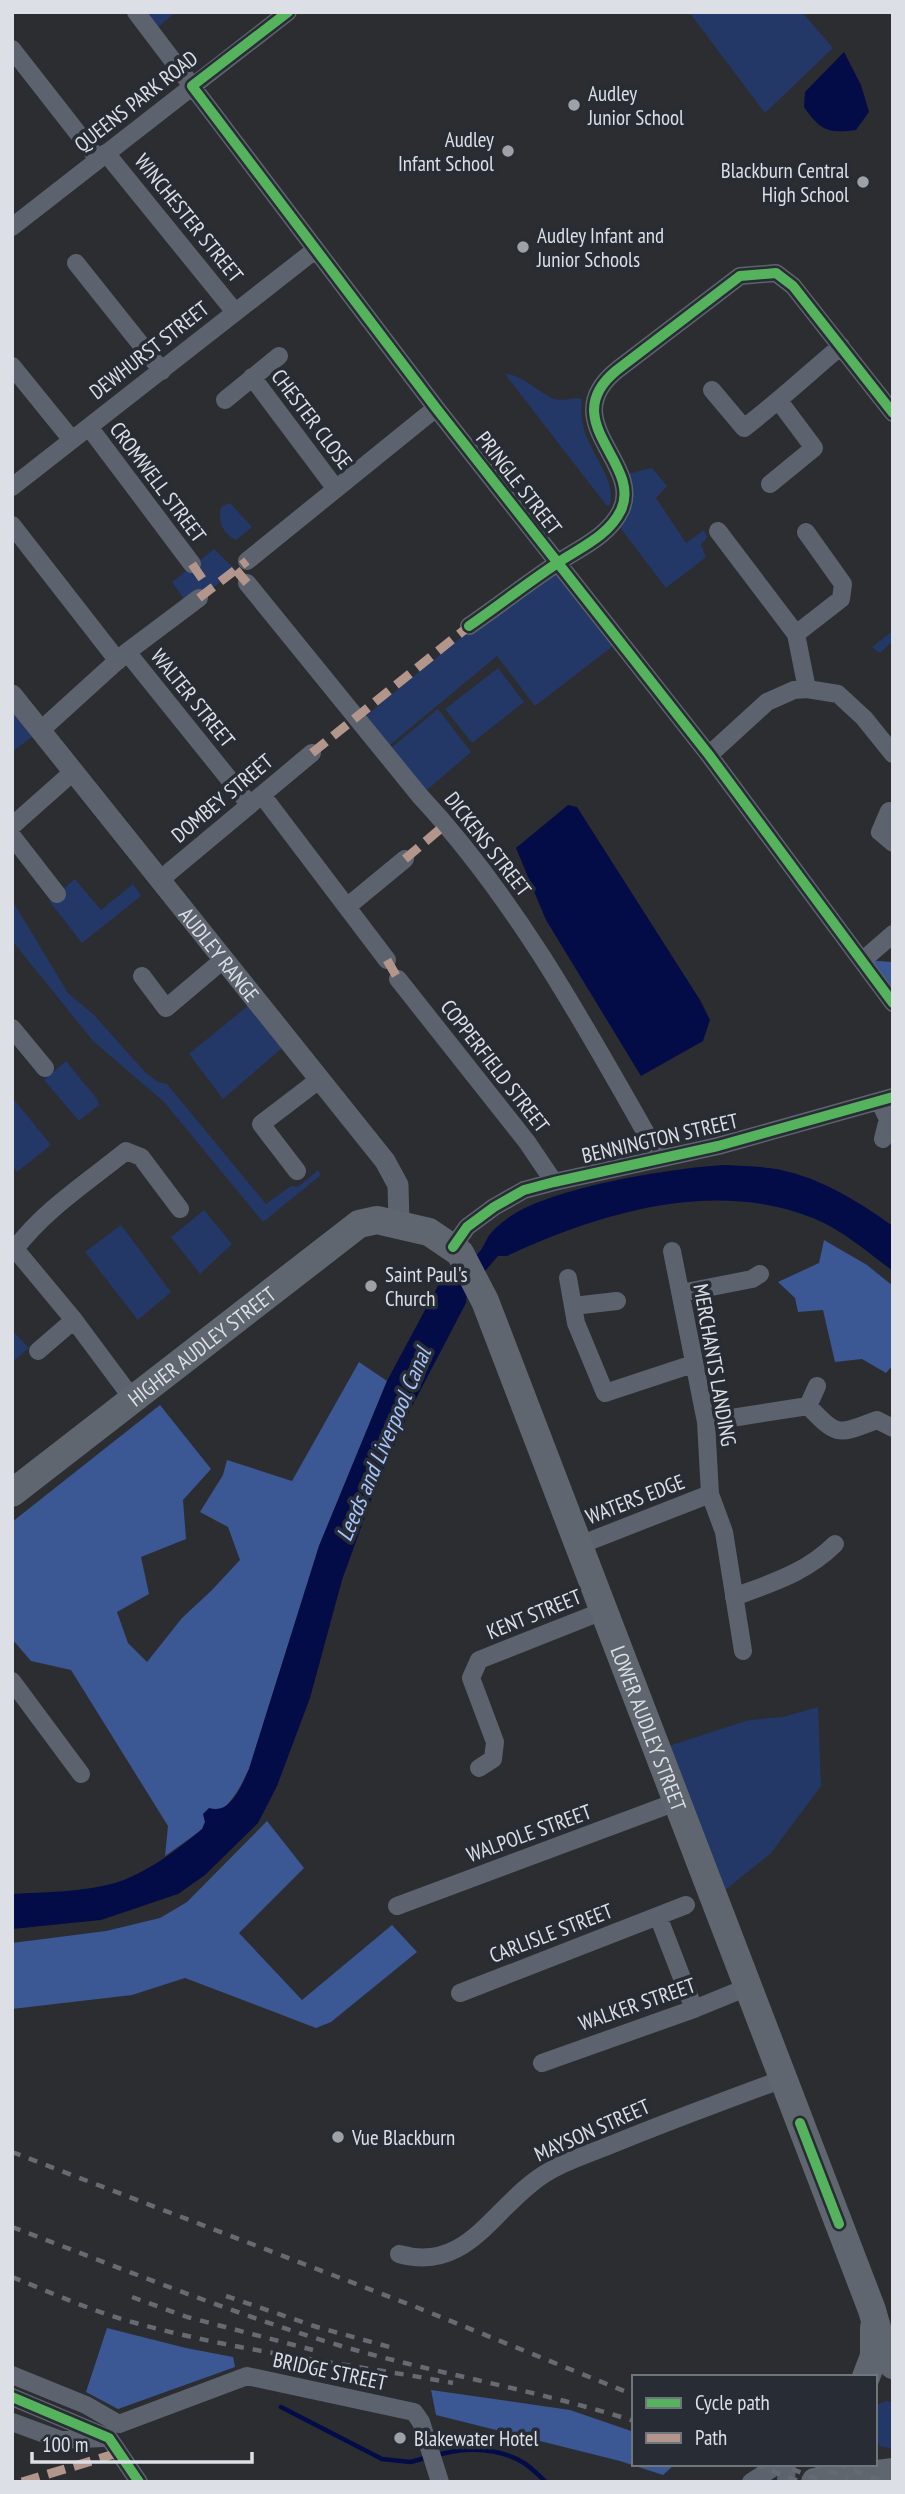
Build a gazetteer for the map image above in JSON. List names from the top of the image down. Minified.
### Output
{"streets":{"highway":["HIGHER AUDLEY STREET","LOWER AUDLEY STREET"],"street":["QUEENS PARK ROAD","WINCHESTER STREET","DEWHURST STREET","CHESTER CLOSE","CROMWELL STREET","PRINGLE STREET","WALTER STREET","DOMBEY STREET","DICKENS STREET","AUDLEY RANGE","COPPERFIELD STREET","BENNINGTON STREET","MERCHANTS LANDING","WATERS EDGE","KENT STREET","WALPOLE STREET","CARLISLE STREET","WALKER STREET","MAYSON STREET","BRIDGE STREET"]},"crossings":[["QUEENS PARK ROAD","WINCHESTER STREET"],["QUEENS PARK ROAD","PRINGLE STREET"],["WINCHESTER STREET","DEWHURST STREET"],["DEWHURST STREET","CROMWELL STREET"],["DEWHURST STREET","PRINGLE STREET"],["CHESTER CLOSE","PRINGLE STREET"],["WALTER STREET","DOMBEY STREET"],["DOMBEY STREET","AUDLEY RANGE"],["DICKENS STREET","BENNINGTON STREET"],["AUDLEY RANGE","HIGHER AUDLEY STREET"],["COPPERFIELD STREET","BENNINGTON STREET"],["BENNINGTON STREET","LOWER AUDLEY STREET"],["MERCHANTS LANDING","WATERS EDGE"],["WATERS EDGE","LOWER AUDLEY STREET"],["KENT STREET","LOWER AUDLEY STREET"],["LOWER AUDLEY STREET","WALPOLE STREET"],["LOWER AUDLEY STREET","WALKER STREET"],["LOWER AUDLEY STREET","MAYSON STREET"]],"water":["Leeds and Liverpool Canal"],"places":["Audley Junior School","Audley Infant School","Blackburn Central High School","Audley Infant and Junior Schools","Saint Paul's Church","Vue Blackburn","Blakewater Hotel"],"legend":["Cycle path","Path"],"scale_bar":"100 m"}
